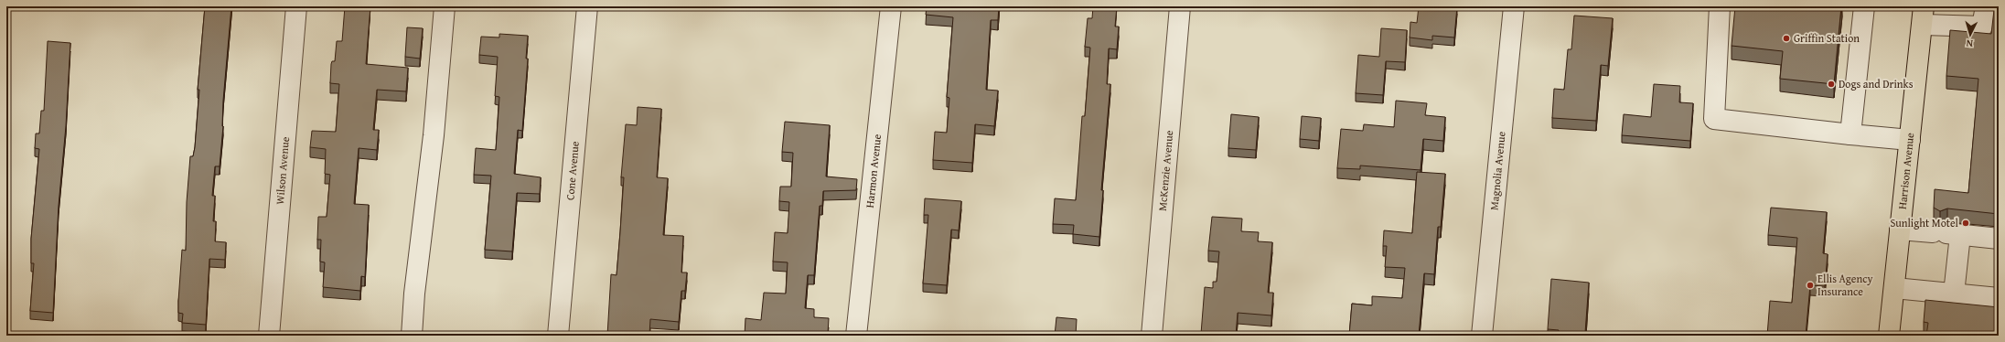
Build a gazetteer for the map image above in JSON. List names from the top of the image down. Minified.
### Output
{"streets":{"main road":["Harrison Avenue"],"street":["Wilson Avenue","Cone Avenue","Harmon Avenue","McKenzie Avenue","Magnolia Avenue"]},"places":["Griffin Station","Dogs and Drinks","Sunlight Motel","Ellis Agency Insurance"],"north":"bottom"}
